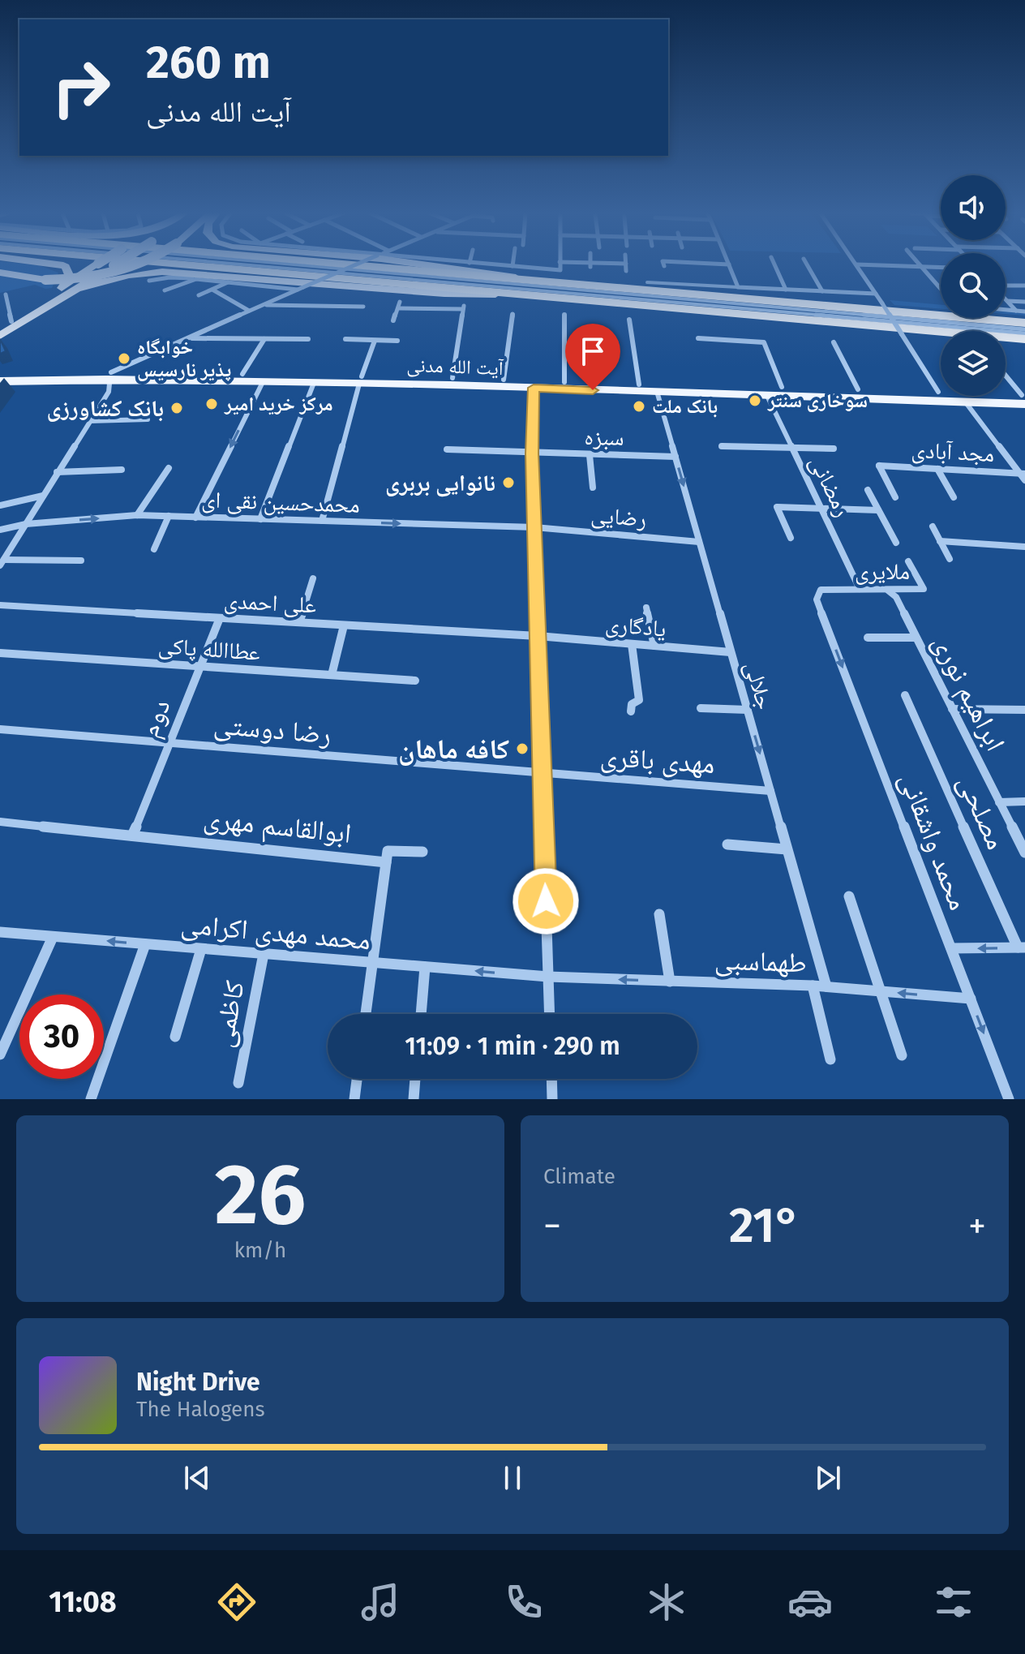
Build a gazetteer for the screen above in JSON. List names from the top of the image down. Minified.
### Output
{"streets":{"main road":["آیت الله مدنی"],"street":["سبزه","مجد آبادی","رمضانی","محمدحسین نقی ای","رضایی","ملایری","علی احمدی","یادگاری","عطاالله پاکی","جلالی","ابراهیم نوری","دوم","رضا دوستی","مهدی باقری","مصلحی","ابوالقاسم مهری","محمد واشقانی","محمد مهدی اکرامی","طهماسبی","کاظمی"]},"crossings":[["آیت الله مدنی","رمضانی"],["آیت الله مدنی","جلالی"],["سبزه","جلالی"],["رمضانی","ملایری"],["محمدحسین نقی ای","رضایی"],["رضایی","جلالی"],["ملایری","ابراهیم نوری"],["ملایری","محمد واشقانی"],["علی احمدی","یادگاری"],["علی احمدی","دوم"],["یادگاری","جلالی"],["عطاالله پاکی","دوم"],["جلالی","مهدی باقری"],["جلالی","طهماسبی"],["دوم","رضا دوستی"],["دوم","ابوالقاسم مهری"],["رضا دوستی","مهدی باقری"],["محمد واشقانی","طهماسبی"],["محمد مهدی اکرامی","طهماسبی"],["محمد مهدی اکرامی","کاظمی"]],"one_way":["محمد واشقانی","محمد مهدی اکرامی","طهماسبی"],"places":["خوابگاه پذیر نارسیس","سوخاری سنتر","مرکز خرید امیر","بانک ملت","بانک کشاورزی","نانوایی بربری","کافه ماهان"],"page":{"turn":["260 m","آیت الله مدنی"],"limit":"30","trip":"11:09 · 1 min · 290 m","tile":[["26","km/h"],"Climate"],"heat":["−","21°","+"],"song":["Night Drive","The Halogens"],"tabs":"11:08"}}
